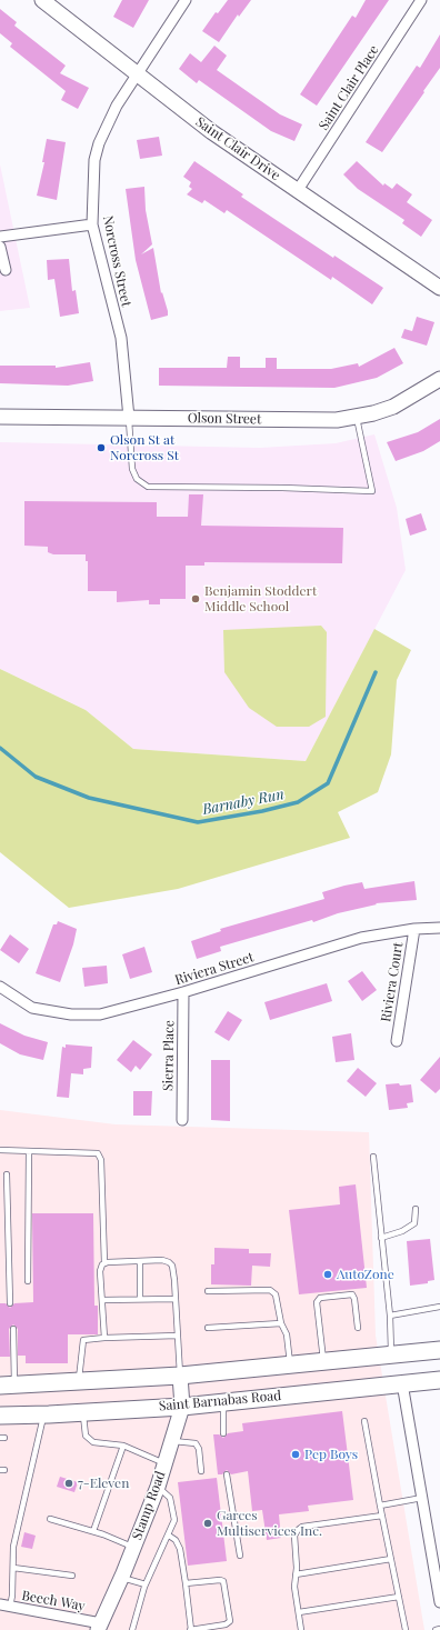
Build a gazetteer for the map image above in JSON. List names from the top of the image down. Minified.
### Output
{"streets":{"main road":["Saint Barnabas Road"],"street":["Saint Clair Place","Saint Clair Drive","Norcross Street","Olson Street","Riviera Street","Riviera Court","Sierra Place","Stamp Road","Beech Way"]},"crossings":[["Saint Clair Place","Saint Clair Drive"],["Saint Clair Drive","Norcross Street"],["Norcross Street","Olson Street"],["Riviera Street","Riviera Court"],["Riviera Street","Sierra Place"],["Saint Barnabas Road","Stamp Road"],["Stamp Road","Beech Way"]],"water":["Barnaby Run"],"places":["Olson St at Norcross St","Benjamin Stoddert Middle School","AutoZone","Pep Boys","7-Eleven","Garces Multiservices Inc."]}
